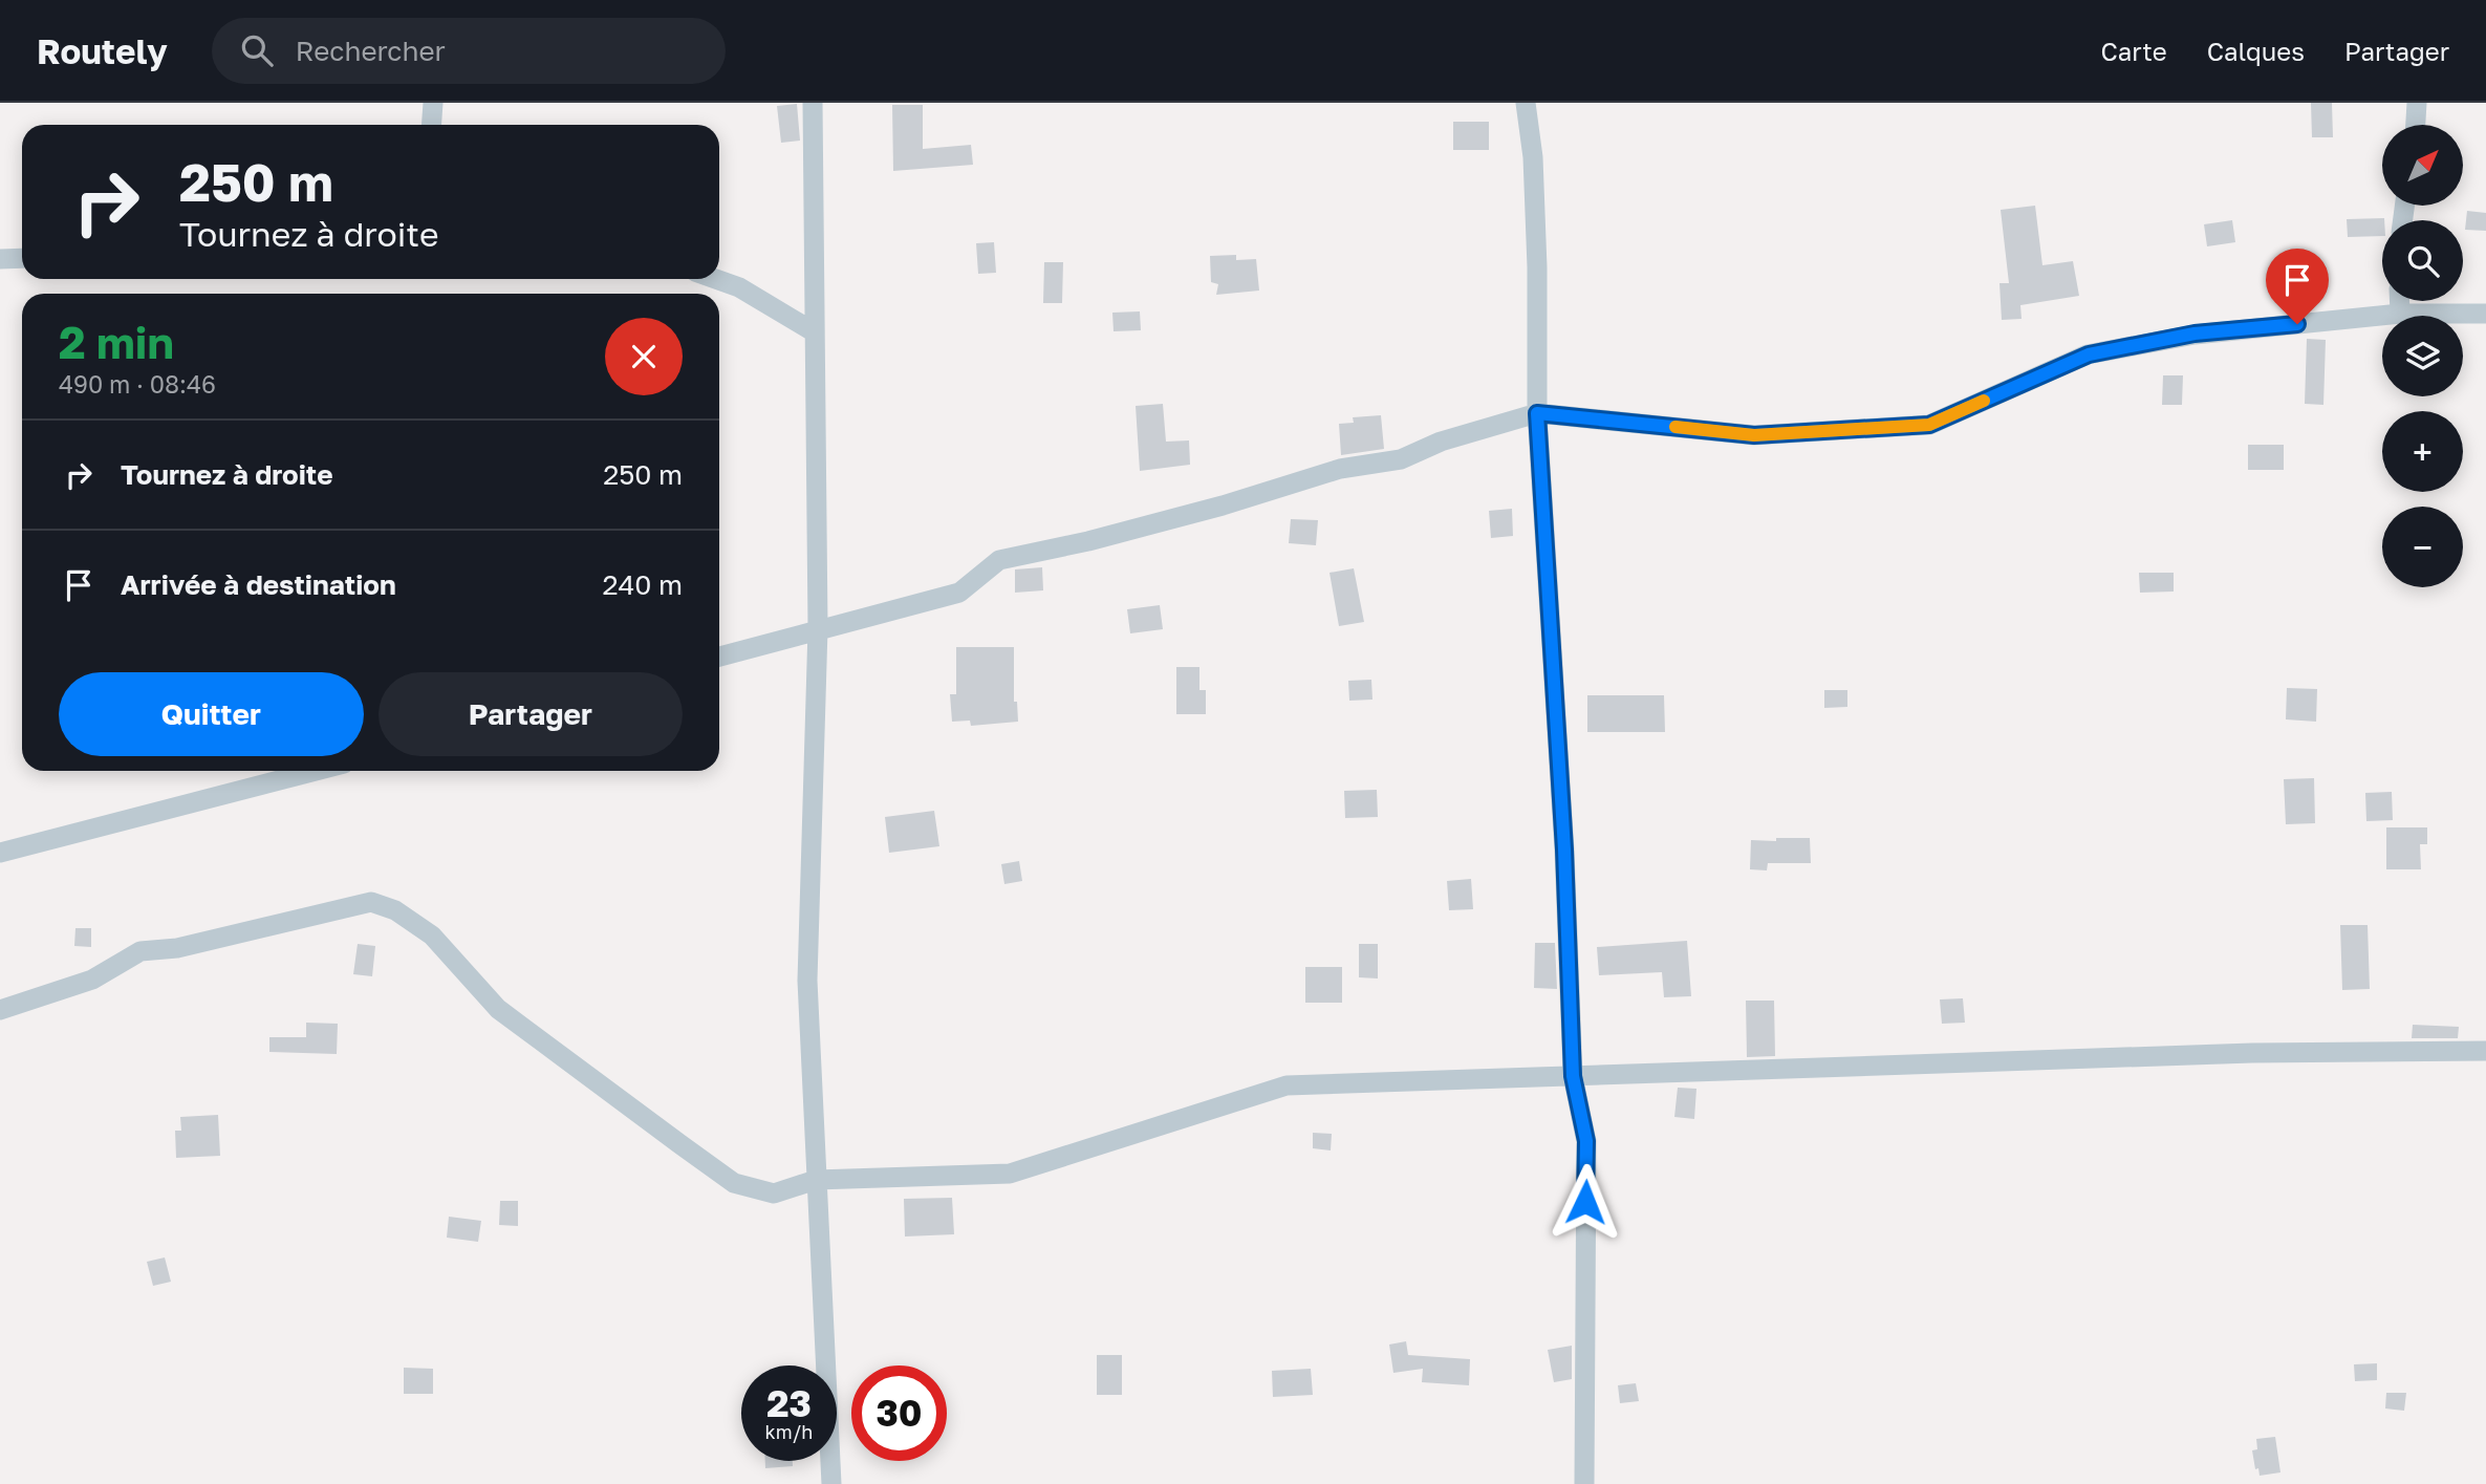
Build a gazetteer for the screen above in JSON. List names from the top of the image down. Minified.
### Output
{"north":"top right","page":{"header":"Routely","search":"Rechercher","nav":["Carte","Calques","Partager"],"map_buttons":["+","−"],"turn":["250 m","Tournez à droite"],"heading":["2 min","490 m · 08:46"],"list":[{"name":"Tournez à droite","value":"250 m"},{"name":"Arrivée à destination","value":"240 m"}],"buttons":["Quitter","Partager"],"speed":"23 km/h","limit":"30"}}
